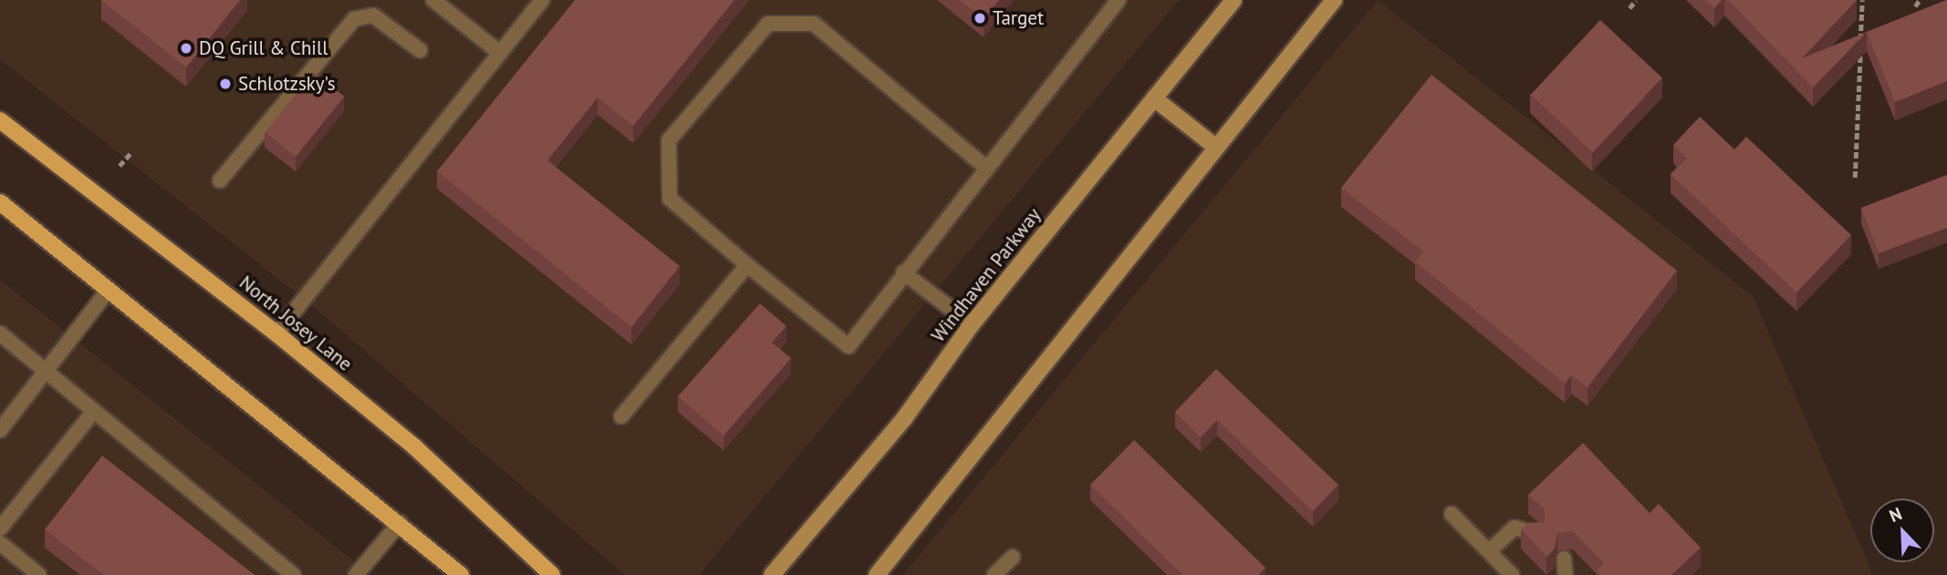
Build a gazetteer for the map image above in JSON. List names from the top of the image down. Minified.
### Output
{"streets":{"main road":["Windhaven Parkway","North Josey Lane"]},"places":["Target","DQ Grill & Chill","Schlotzsky's"],"north":"top left"}
